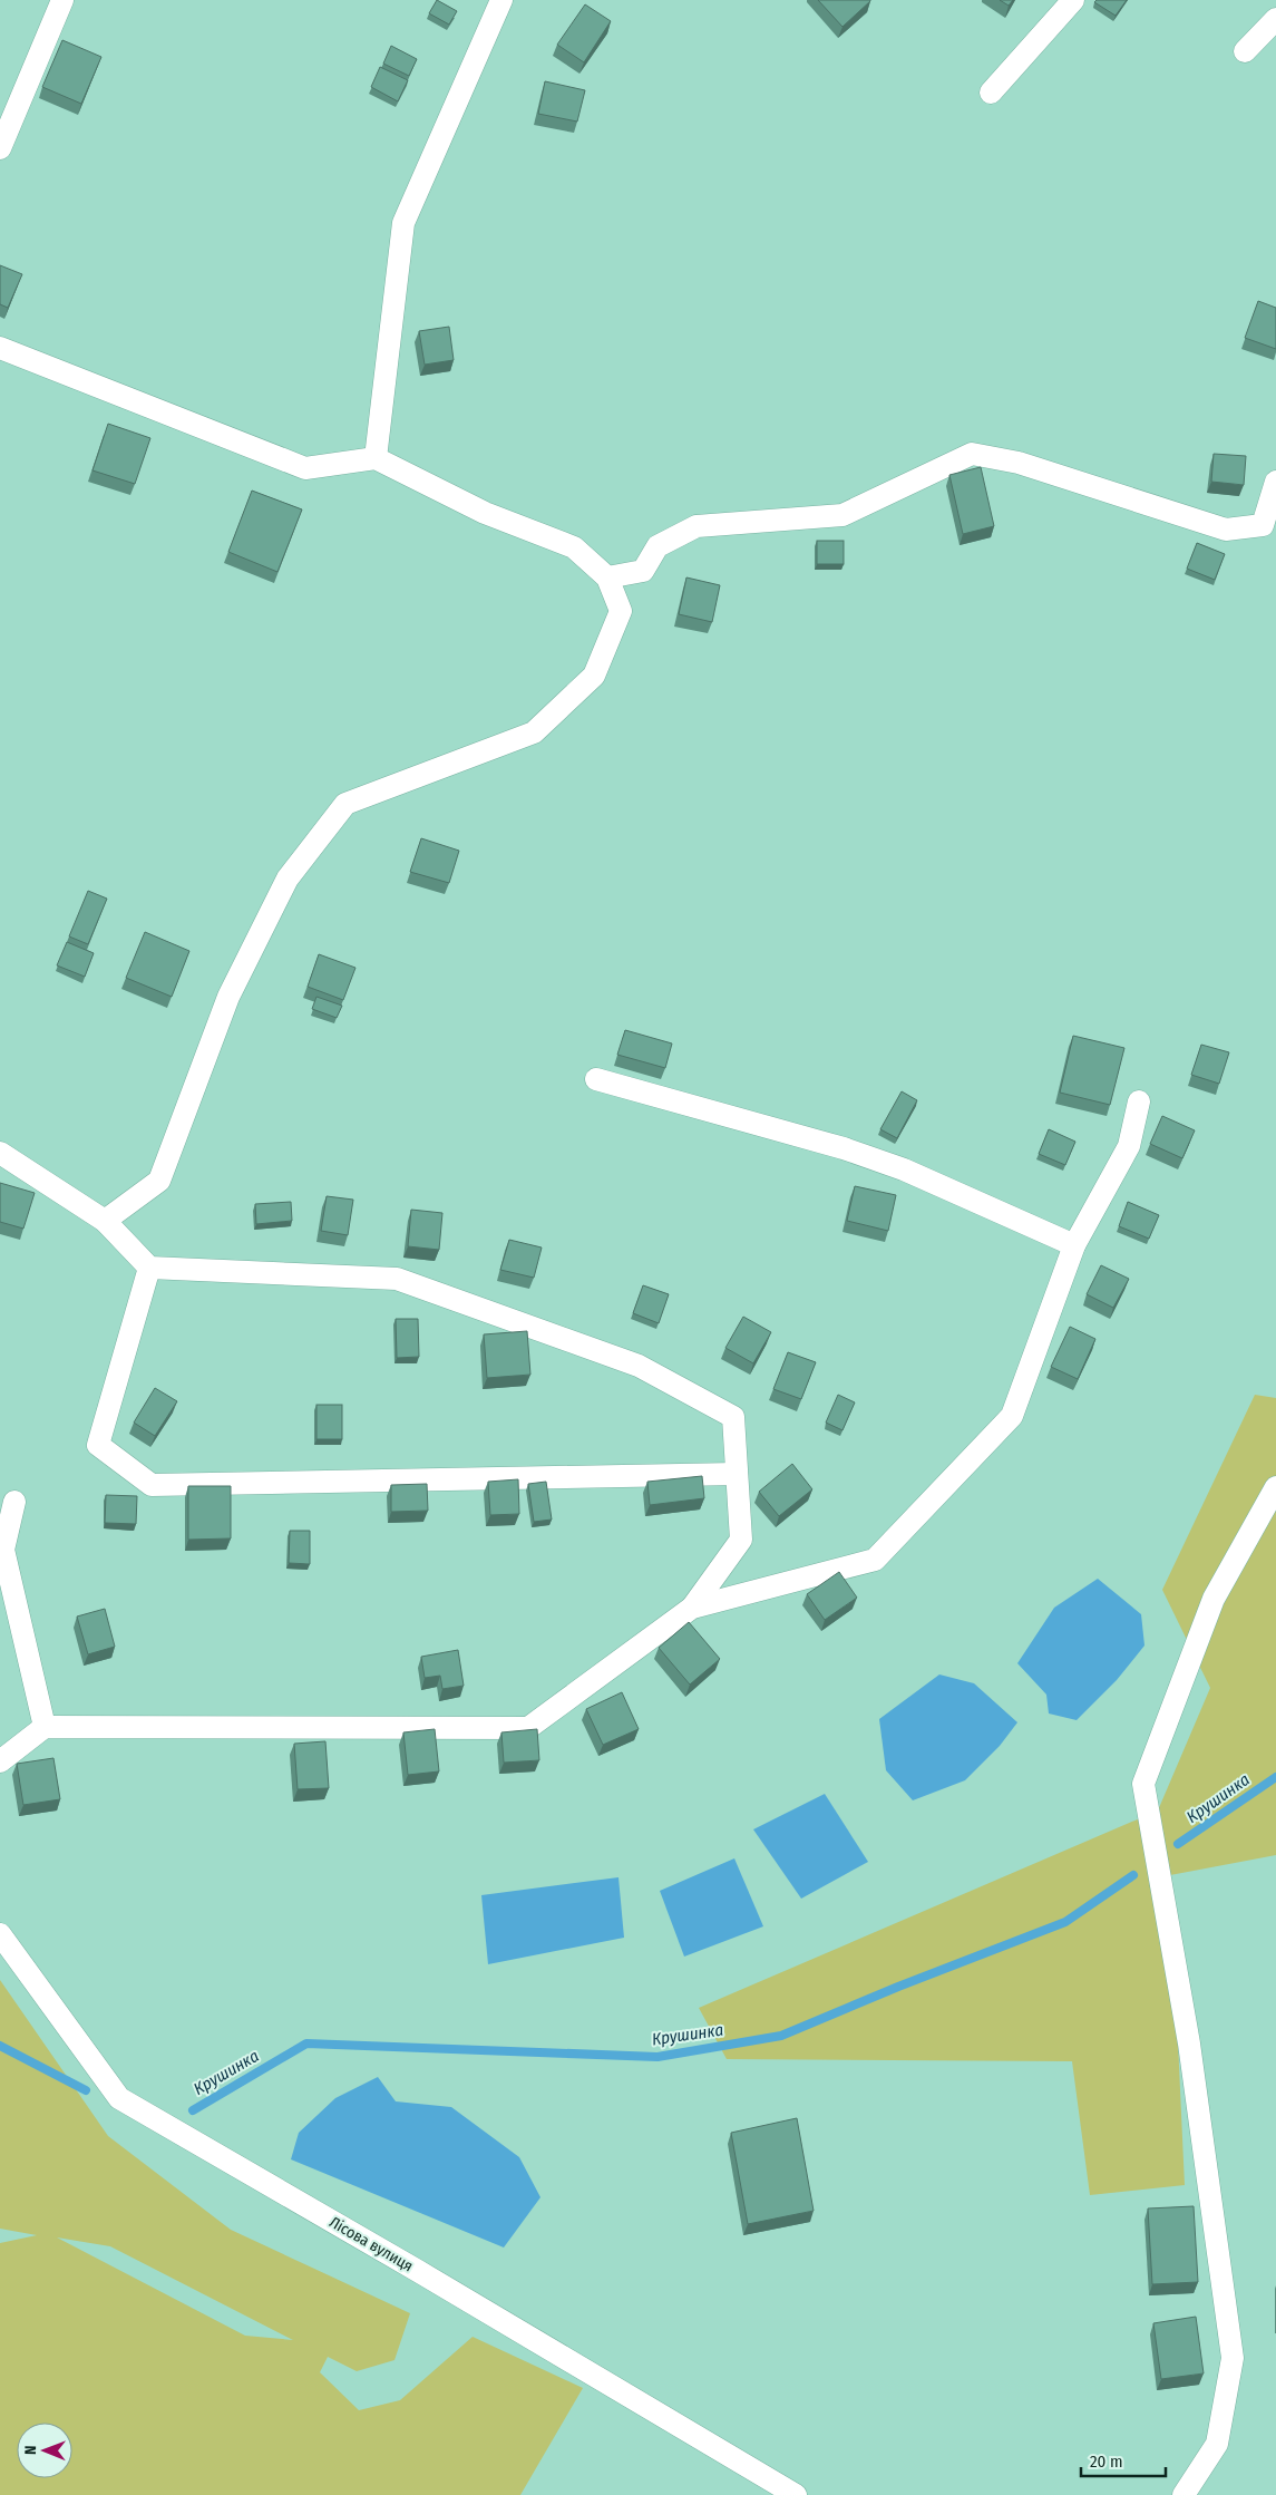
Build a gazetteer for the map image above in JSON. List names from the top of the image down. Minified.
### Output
{"streets":{"street":["Лісова вулиця"]},"water":["Крушинка"],"scale_bar":"20 m","north":"left"}
